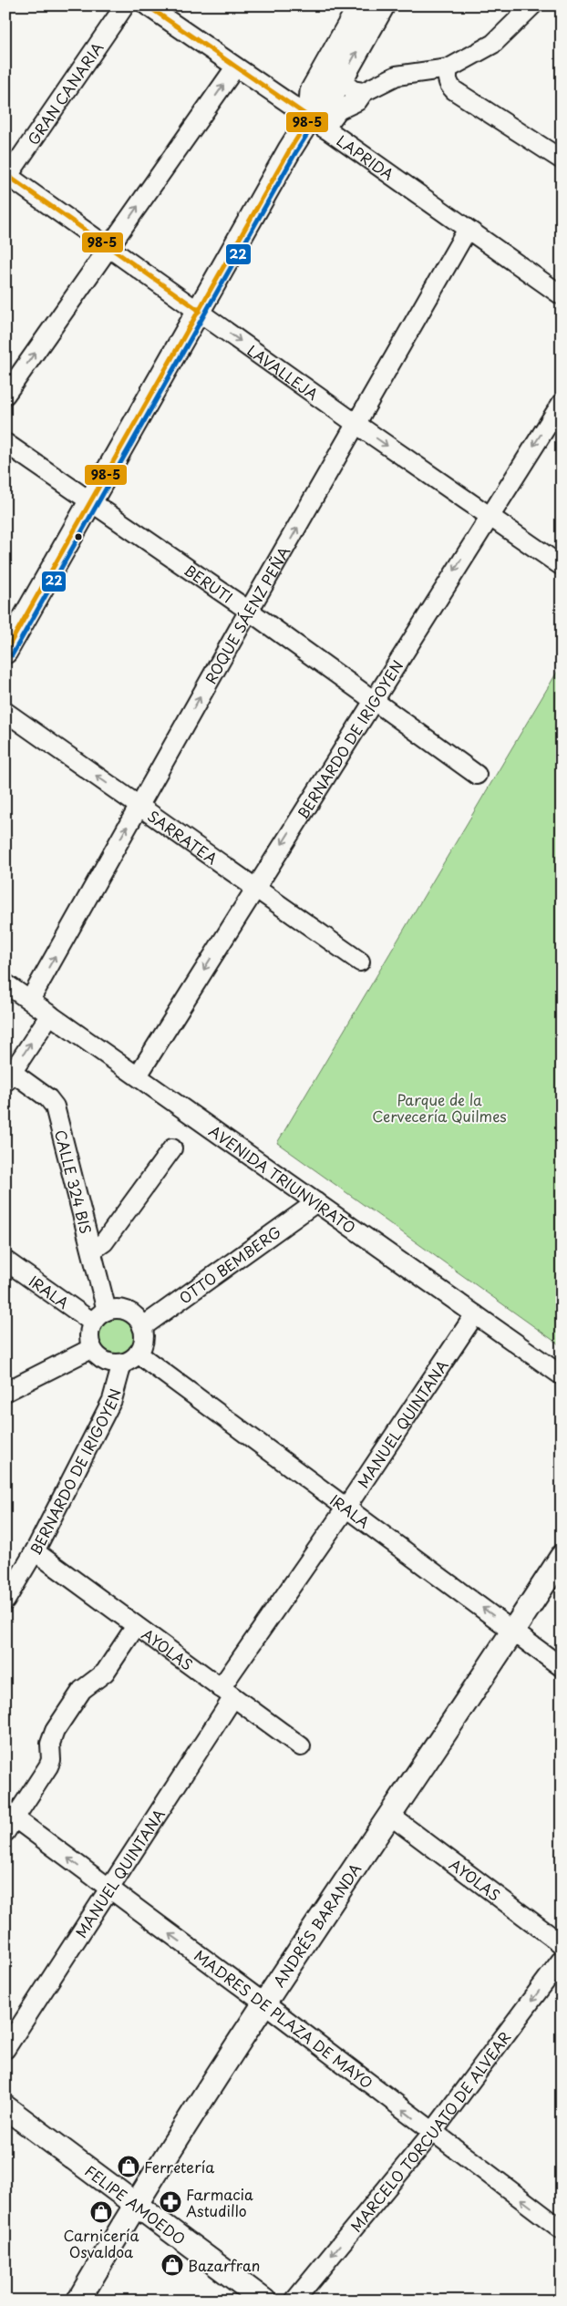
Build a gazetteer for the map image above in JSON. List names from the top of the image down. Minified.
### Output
{"streets":{"main road":["ANDRÉS BARANDA","FELIPE AMOEDO"],"street":["GRAN CANARIA","LAPRIDA","LAVALLEJA","BERUTI","ROQUE SÁENZ PEÑA","BERNARDO DE IRIGOYEN","SARRATEA","AVENIDA TRIUNVIRATO","CALLE 324 BIS","OTTO BEMBERG","IRALA","MANUEL QUINTANA","AYOLAS","MADRES DE PLAZA DE MAYO","MARCELO TORCUATO DE ALVEAR"]},"crossings":[["GRAN CANARIA","LAVALLEJA"],["LAPRIDA","ROQUE SÁENZ PEÑA"],["LAVALLEJA","ROQUE SÁENZ PEÑA"],["LAVALLEJA","BERNARDO DE IRIGOYEN"],["BERUTI","ROQUE SÁENZ PEÑA"],["BERUTI","BERNARDO DE IRIGOYEN"],["ROQUE SÁENZ PEÑA","SARRATEA"],["ROQUE SÁENZ PEÑA","AVENIDA TRIUNVIRATO"],["BERNARDO DE IRIGOYEN","SARRATEA"],["BERNARDO DE IRIGOYEN","AVENIDA TRIUNVIRATO"],["BERNARDO DE IRIGOYEN","CALLE 324 BIS"],["BERNARDO DE IRIGOYEN","OTTO BEMBERG"],["BERNARDO DE IRIGOYEN","IRALA"],["BERNARDO DE IRIGOYEN","AYOLAS"],["AVENIDA TRIUNVIRATO","OTTO BEMBERG"],["AVENIDA TRIUNVIRATO","MANUEL QUINTANA"],["CALLE 324 BIS","OTTO BEMBERG"],["CALLE 324 BIS","IRALA"],["OTTO BEMBERG","IRALA"],["IRALA","MANUEL QUINTANA"],["IRALA","ANDRÉS BARANDA"],["MANUEL QUINTANA","AYOLAS"],["MANUEL QUINTANA","MADRES DE PLAZA DE MAYO"],["AYOLAS","ANDRÉS BARANDA"],["ANDRÉS BARANDA","MADRES DE PLAZA DE MAYO"],["ANDRÉS BARANDA","FELIPE AMOEDO"],["MADRES DE PLAZA DE MAYO","MARCELO TORCUATO DE ALVEAR"]],"one_way":["LAVALLEJA","ROQUE SÁENZ PEÑA","BERNARDO DE IRIGOYEN","SARRATEA","MADRES DE PLAZA DE MAYO","MARCELO TORCUATO DE ALVEAR"],"parks":["Parque de la Cervecería Quilmes"],"places":{"shop":["Ferretería","Carnicería Osvaldoa","Bazarfran"],"pharmacy":["Farmacia Astudillo"]},"lines":["transit line 98-5","transit line 22"]}
